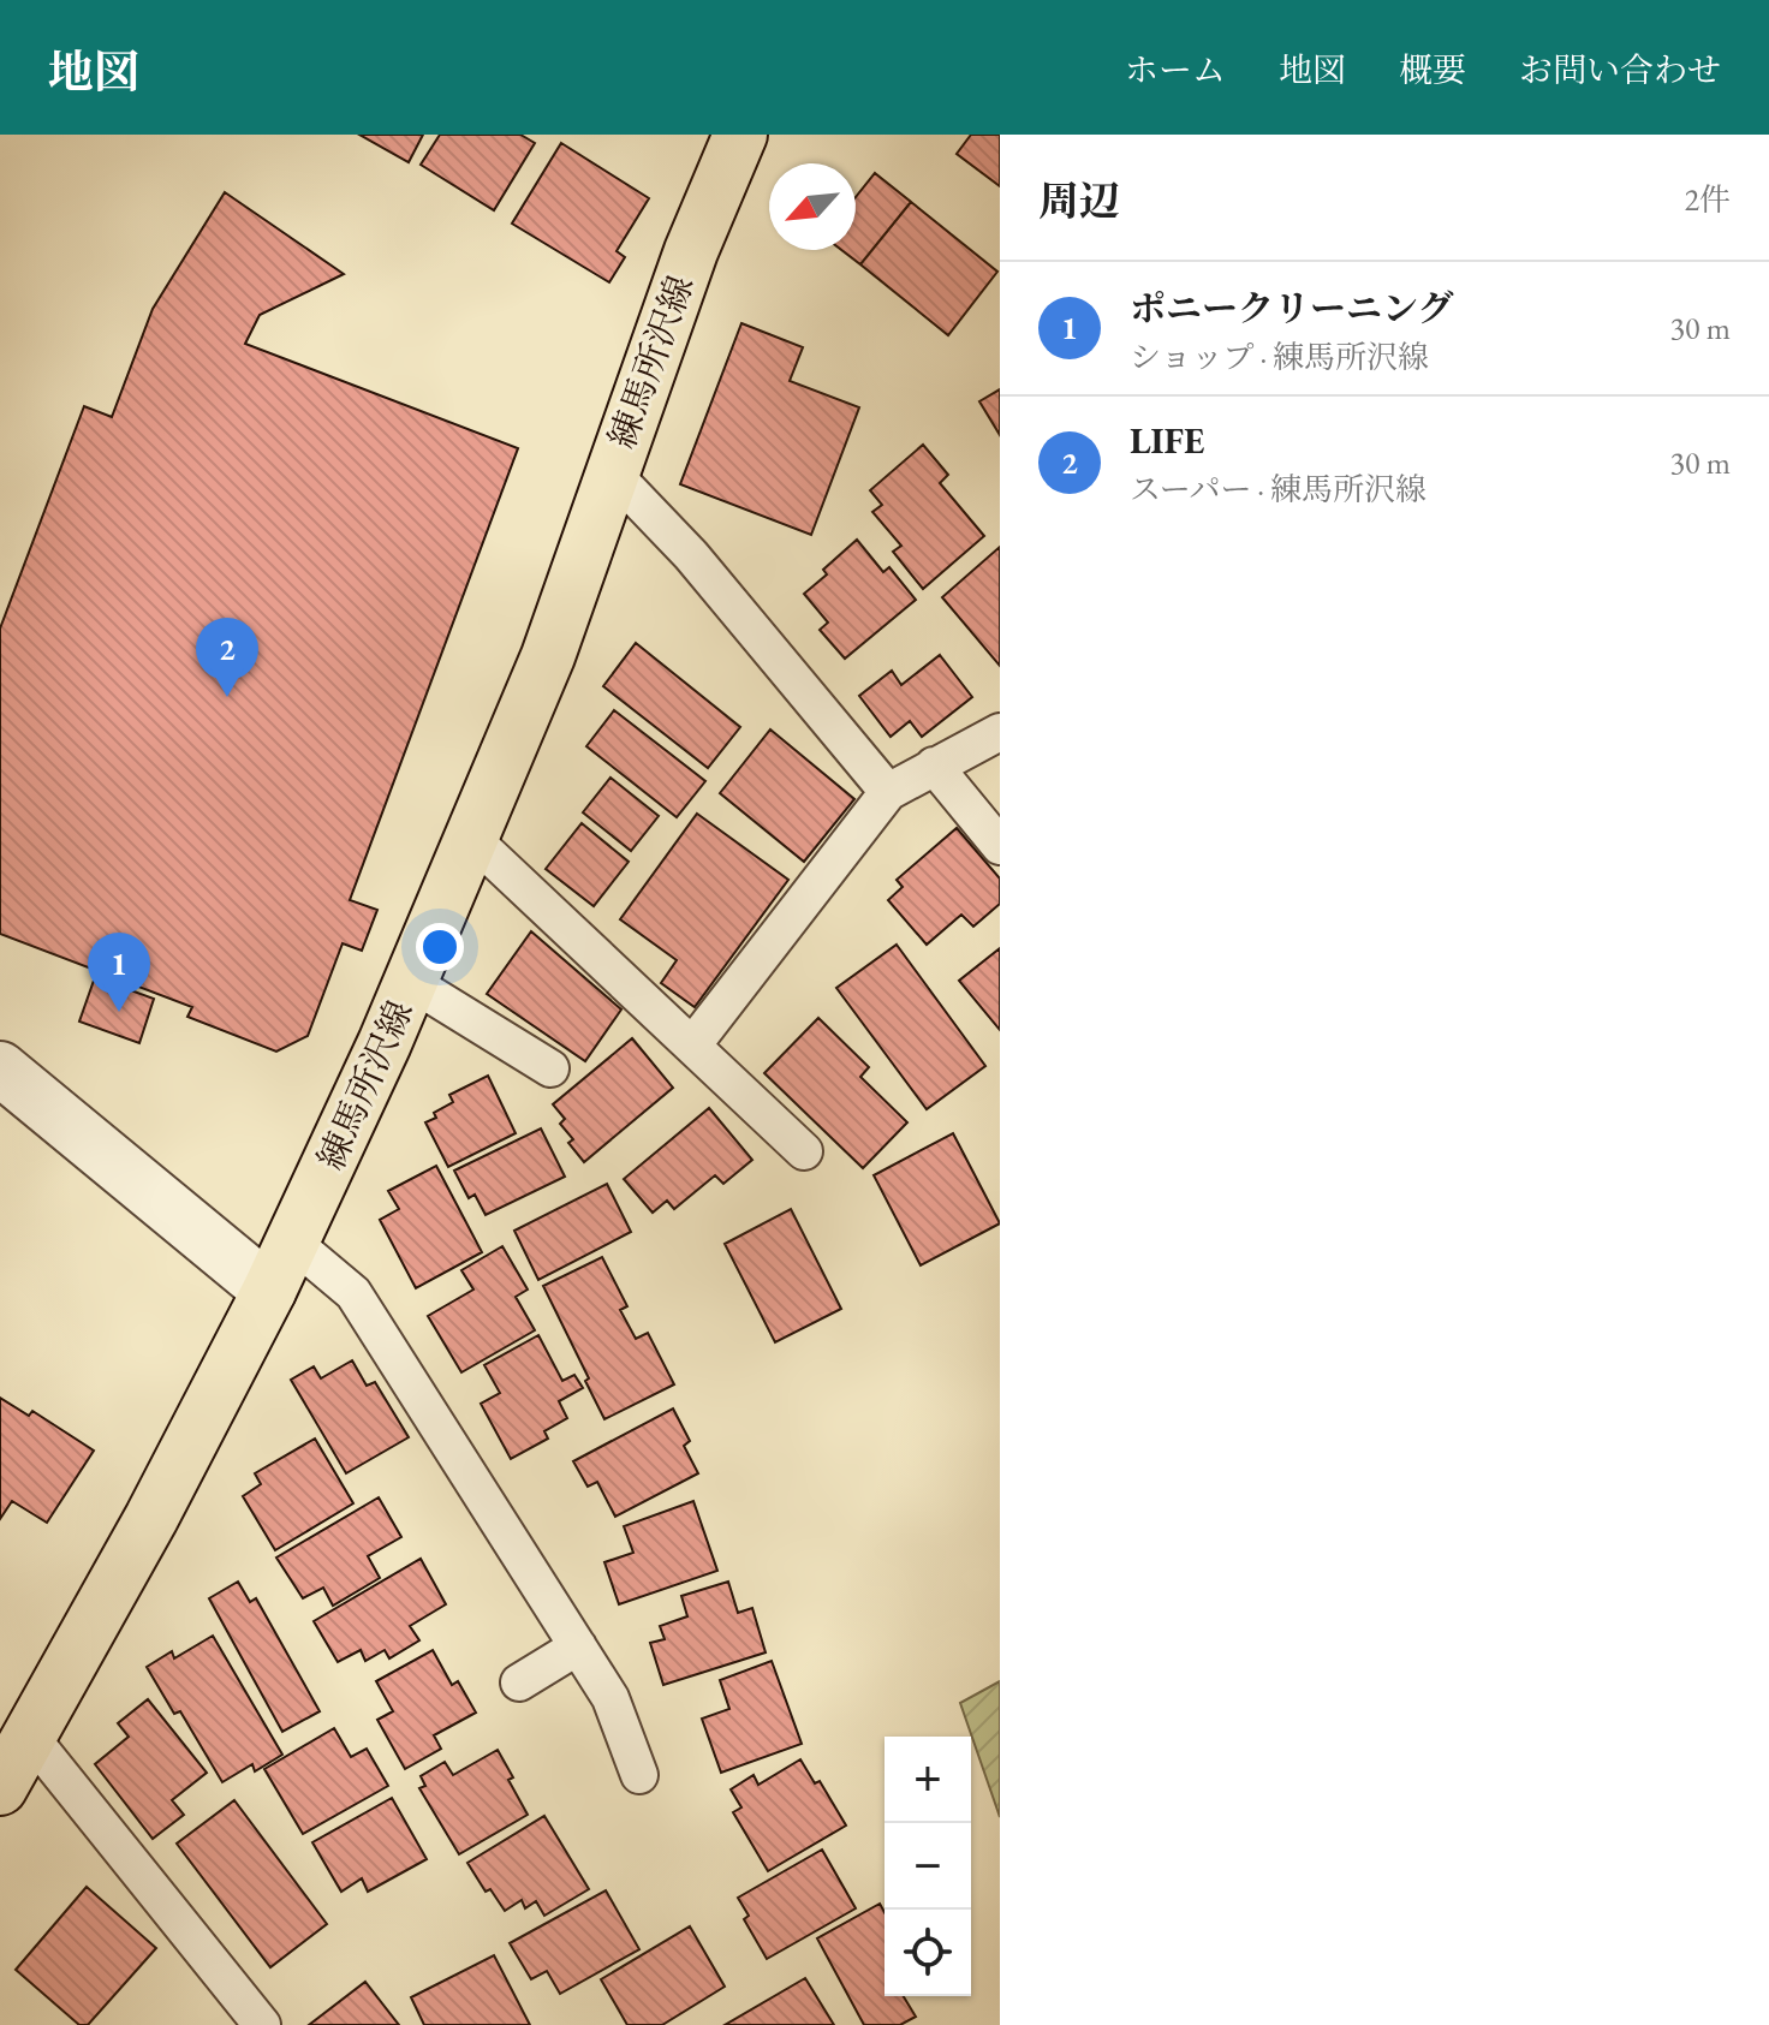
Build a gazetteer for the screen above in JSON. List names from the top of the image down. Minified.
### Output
{"streets":{"main road":["練馬所沢線"]},"north":"bottom left","page":{"header":"地図","nav":["ホーム","地図","概要","お問い合わせ"],"heading":["周辺","2件"],"list":[{"mark":"1","name":"ポニークリーニング","note":"ショップ · 練馬所沢線","value":"30 m"},{"mark":"2","name":"LIFE","note":"スーパー · 練馬所沢線","value":"30 m"}],"pins":["2","1"],"map_buttons":["+","−"]}}
